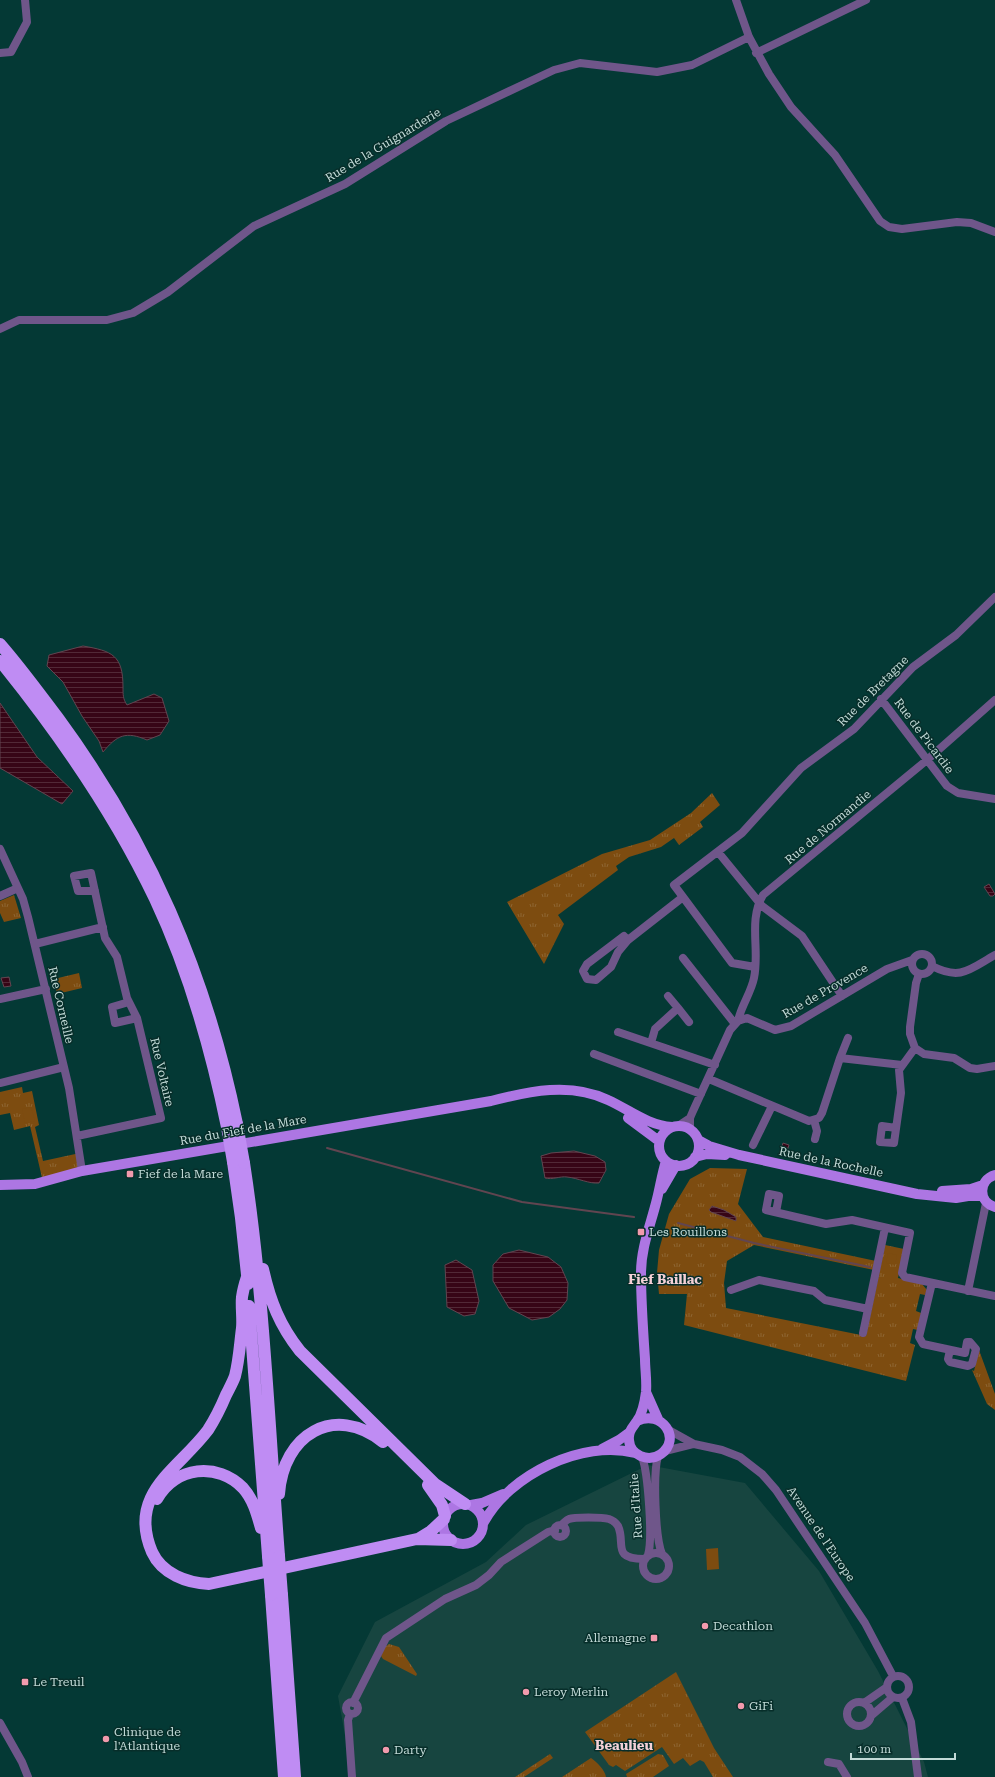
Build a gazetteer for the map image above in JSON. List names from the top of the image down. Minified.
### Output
{"streets":{"main road":["Rue du Fief de la Mare","Rue de la Rochelle"],"street":["Rue de la Guignarderie","Rue de Bretagne","Rue de Picardie","Rue de Normandie","Rue de Provence","Rue Corneille","Rue Voltaire","Rue d'Italie","Avenue de l'Europe"]},"crossings":[["Rue de Bretagne","Rue de Picardie"],["Rue de Picardie","Rue de Normandie"],["Rue Corneille","Rue Voltaire"],["Rue Corneille","Rue du Fief de la Mare"],["Rue du Fief de la Mare","Rue de la Rochelle"],["Rue d'Italie","Avenue de l'Europe"]],"districts":["Fief Baillac","Beaulieu"],"places":{"transit":["Fief de la Mare","Les Rouillons","Allemagne","Le Treuil"],"other":["Decathlon","Leroy Merlin","GiFi","Clinique de l'Atlantique","Darty"]},"scale_bar":"100 m"}
